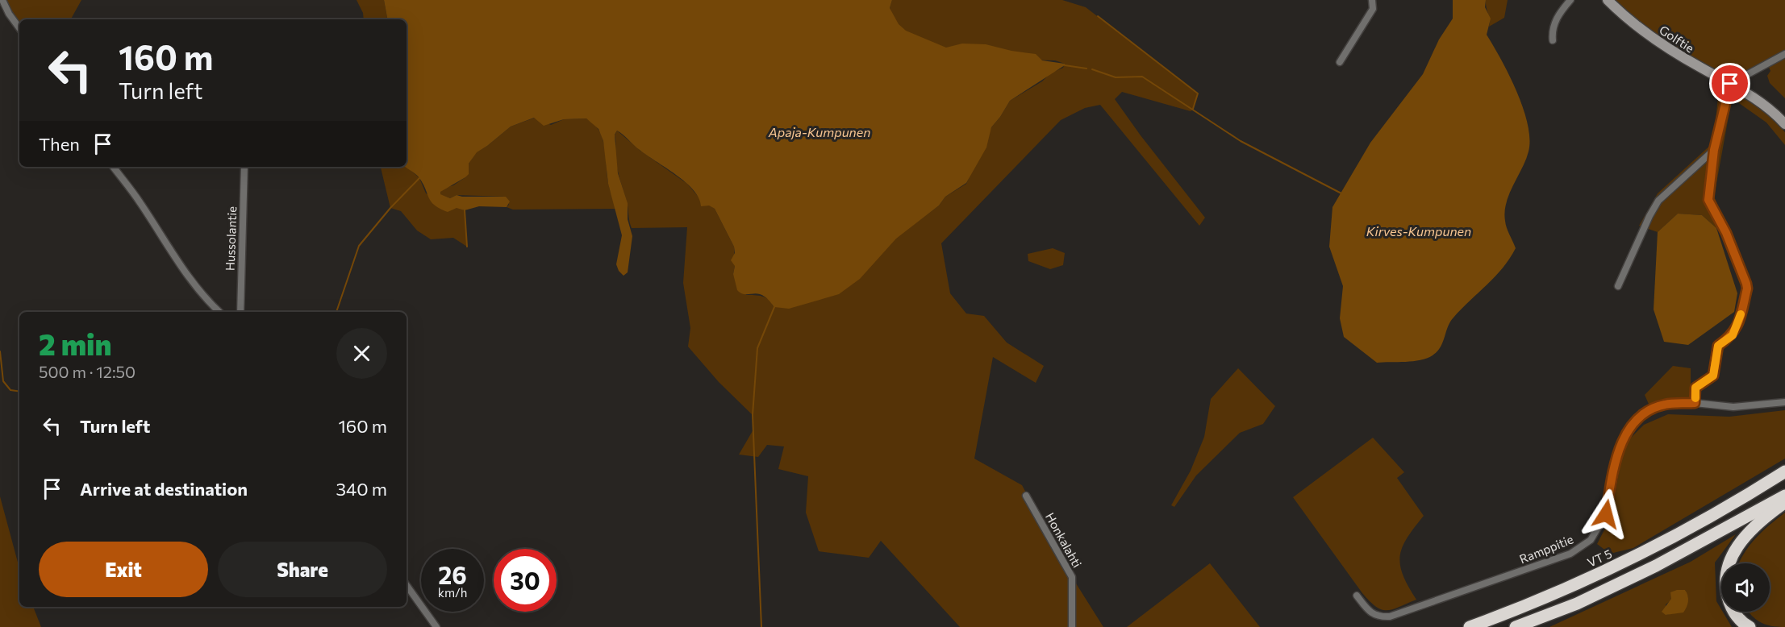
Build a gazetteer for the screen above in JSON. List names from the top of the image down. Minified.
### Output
{"streets":{"highway":["VT 5"],"street":["Golftie","Hussolantie","Honkalahti","Ramppitie"]},"water":["Apaja-Kumpunen","Kirves-Kumpunen"],"page":{"turn":["160 m","Turn left"],"then":"Then","heading":["2 min","500 m · 12:50"],"list":[{"name":"Turn left","value":"160 m"},{"name":"Arrive at destination","value":"340 m"}],"buttons":["Exit","Share"],"speed":"26 km/h","limit":"30"}}
